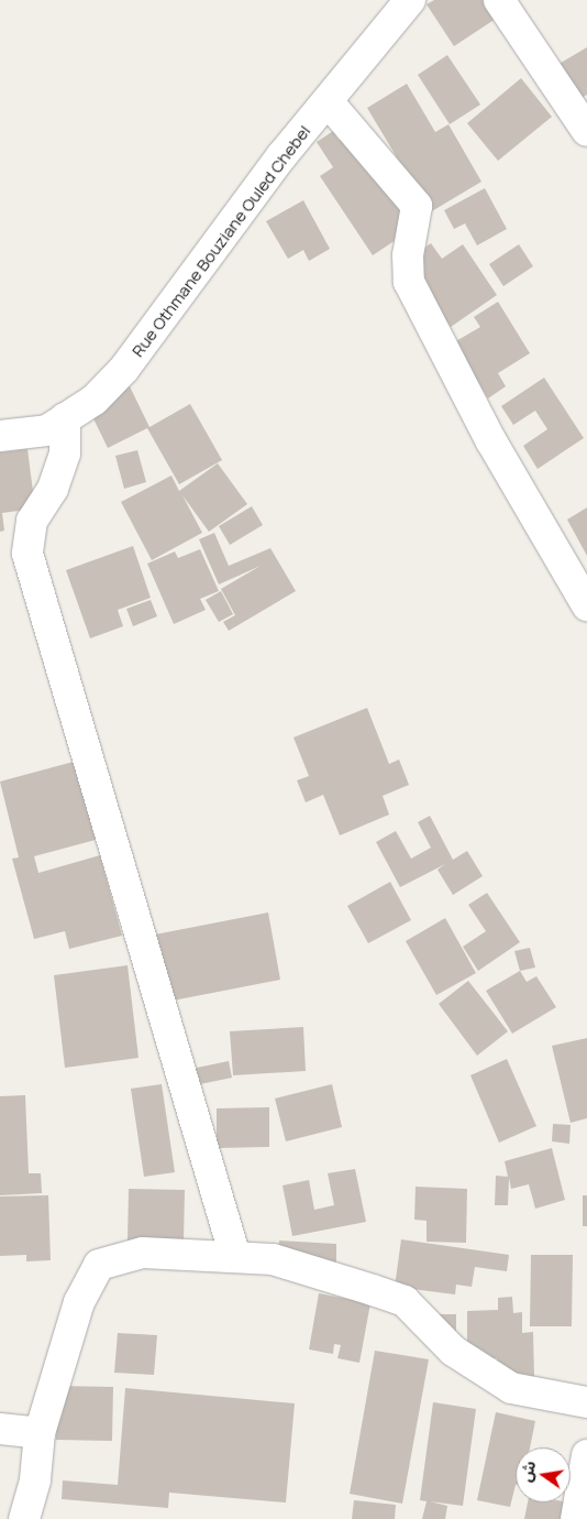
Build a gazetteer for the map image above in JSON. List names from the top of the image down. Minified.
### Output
{"streets":{"street":["Rue Othmane Bouziane Ouled Chebel"]},"north":"left"}
